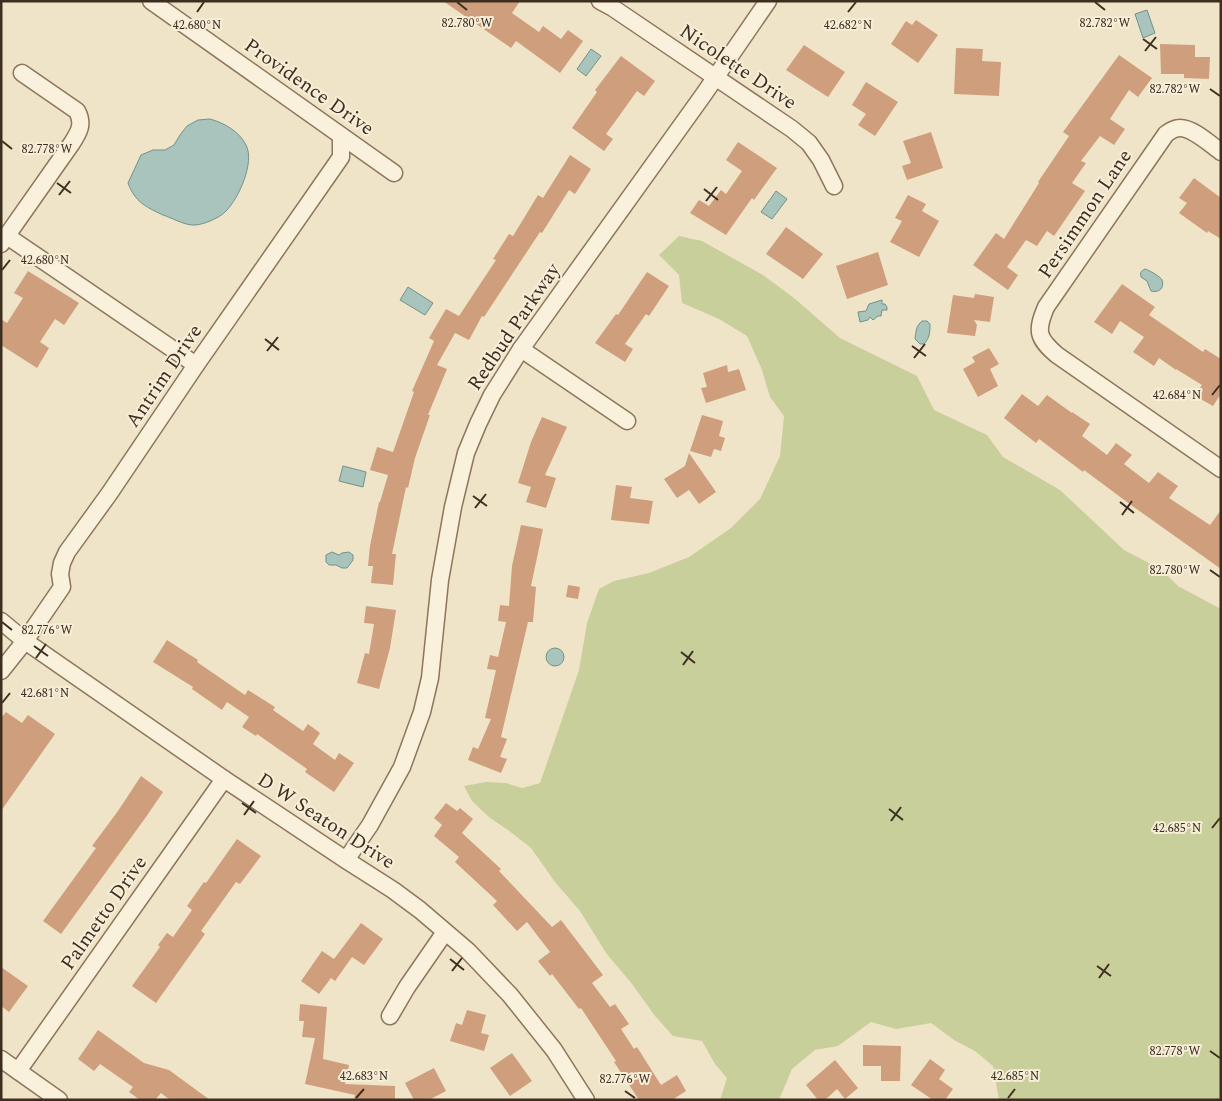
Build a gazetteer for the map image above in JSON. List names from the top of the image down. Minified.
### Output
{"streets":{"street":["Nicolette Drive","Providence Drive","Persimmon Lane","Redbud Parkway","Antrim Drive","D W Seaton Drive","Palmetto Drive"]},"crossings":[["Nicolette Drive","Redbud Parkway"],["Providence Drive","Antrim Drive"],["Redbud Parkway","D W Seaton Drive"],["Antrim Drive","D W Seaton Drive"],["D W Seaton Drive","Palmetto Drive"]],"coordinates":["82.782°W","82.780°W","42.680°N","42.682°N","82.778°W","42.684°N","82.776°W","42.681°N","42.685°N","42.683°N"]}
